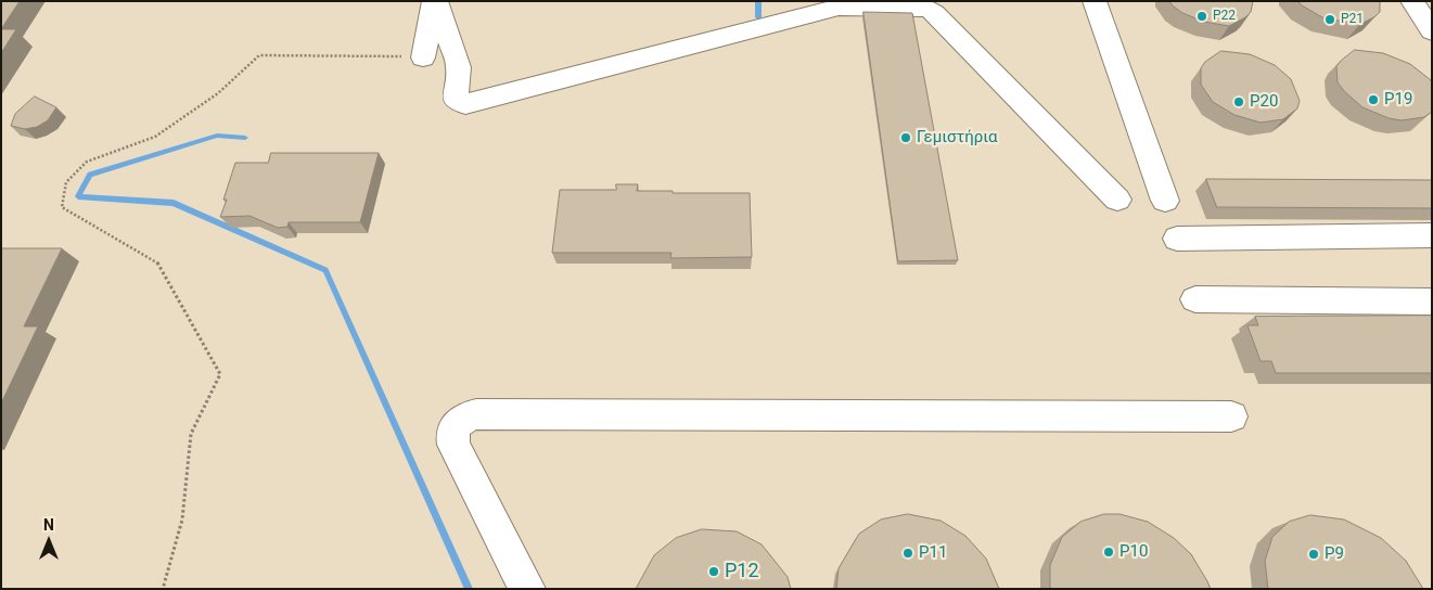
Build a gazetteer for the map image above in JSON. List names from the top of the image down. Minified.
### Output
{"places":["P22","P21","P19","P20","Γεμιστήρια","P10","P11","P9","P12"],"north":"top"}
